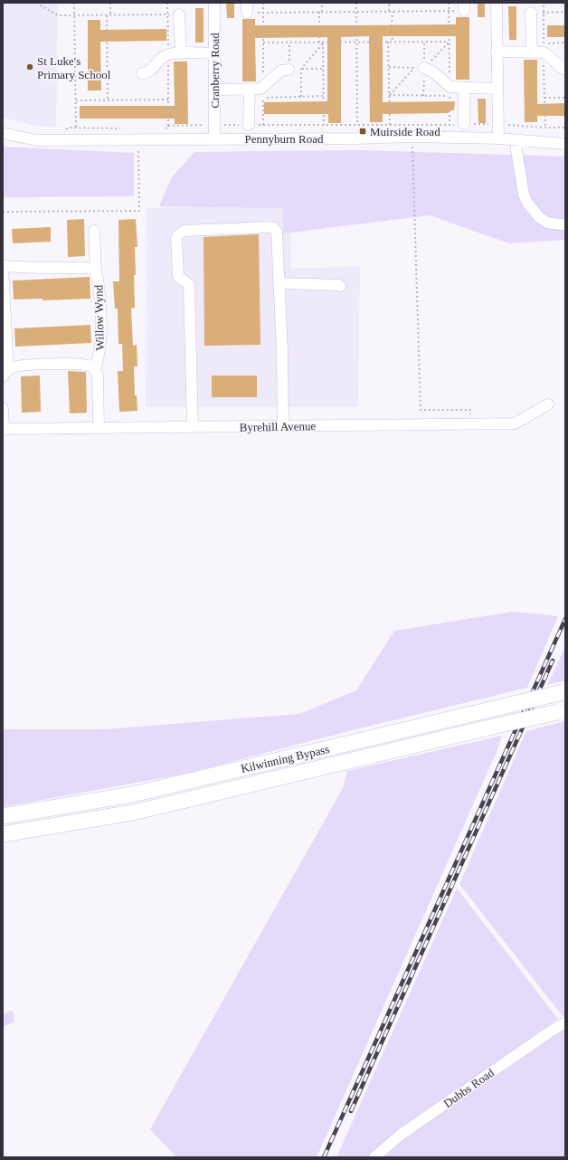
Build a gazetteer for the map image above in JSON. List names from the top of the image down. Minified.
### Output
{"streets":{"highway":["Kilwinning Bypass"],"street":["Cranberry Road","Pennyburn Road","Willow Wynd","Byrehill Avenue","Dubbs Road"]},"crossings":[["Cranberry Road","Pennyburn Road"]],"places":{"other":["St Luke's Primary School"],"transit":["Muirside Road"]}}
